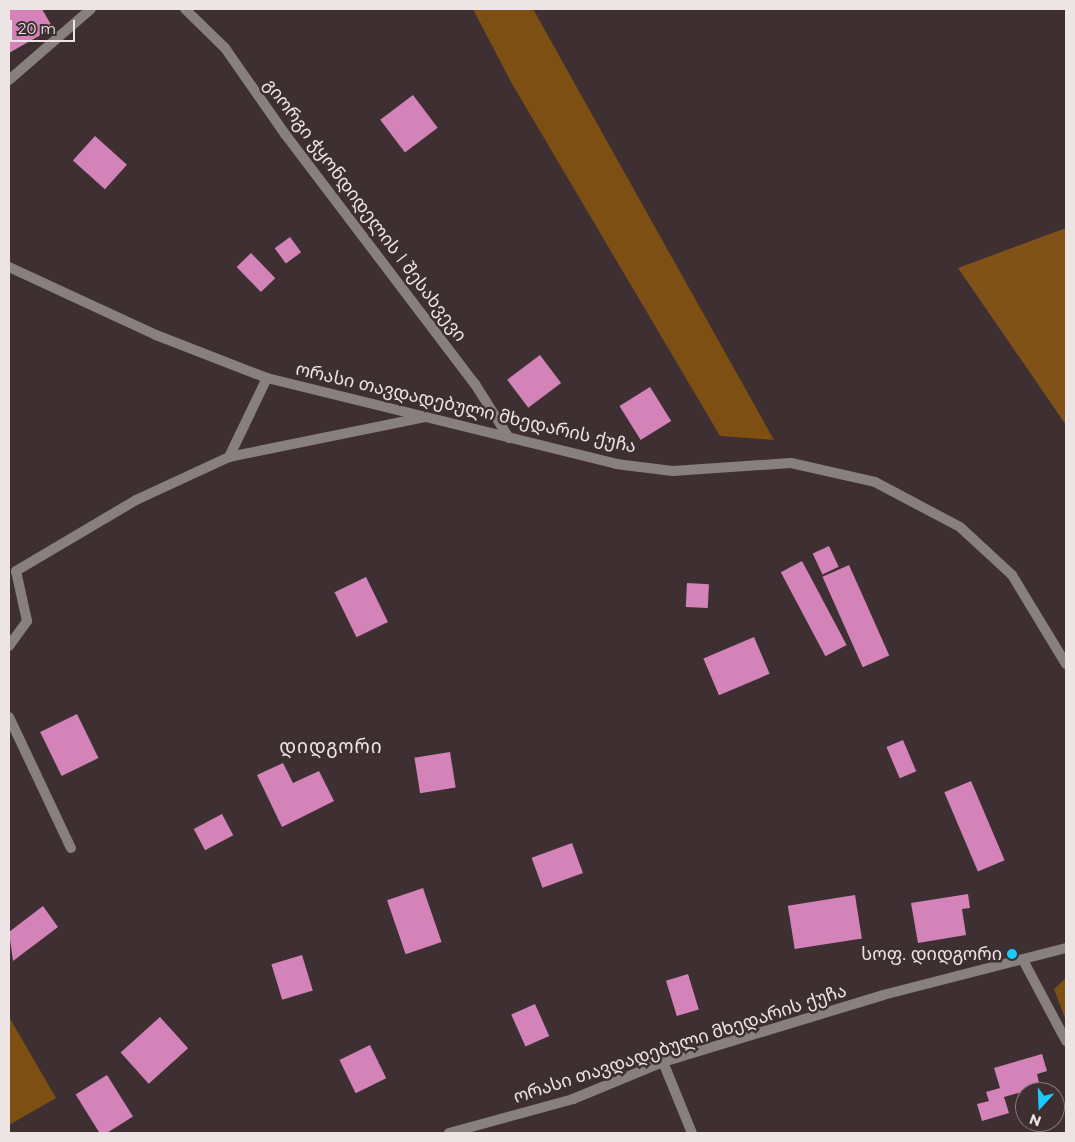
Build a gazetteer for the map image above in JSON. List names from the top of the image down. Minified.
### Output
{"streets":{"street":["გიორგი ჭყონდიდელის I შესახვევი","ორასი თავდადებული მხედარის ქუჩა"]},"crossings":[["გიორგი ჭყონდიდელის I შესახვევი","ორასი თავდადებული მხედარის ქუჩა"]],"districts":["დიდგორი"],"places":["სოფ. დიდგორი"],"scale_bar":"20 m","north":"bottom"}
